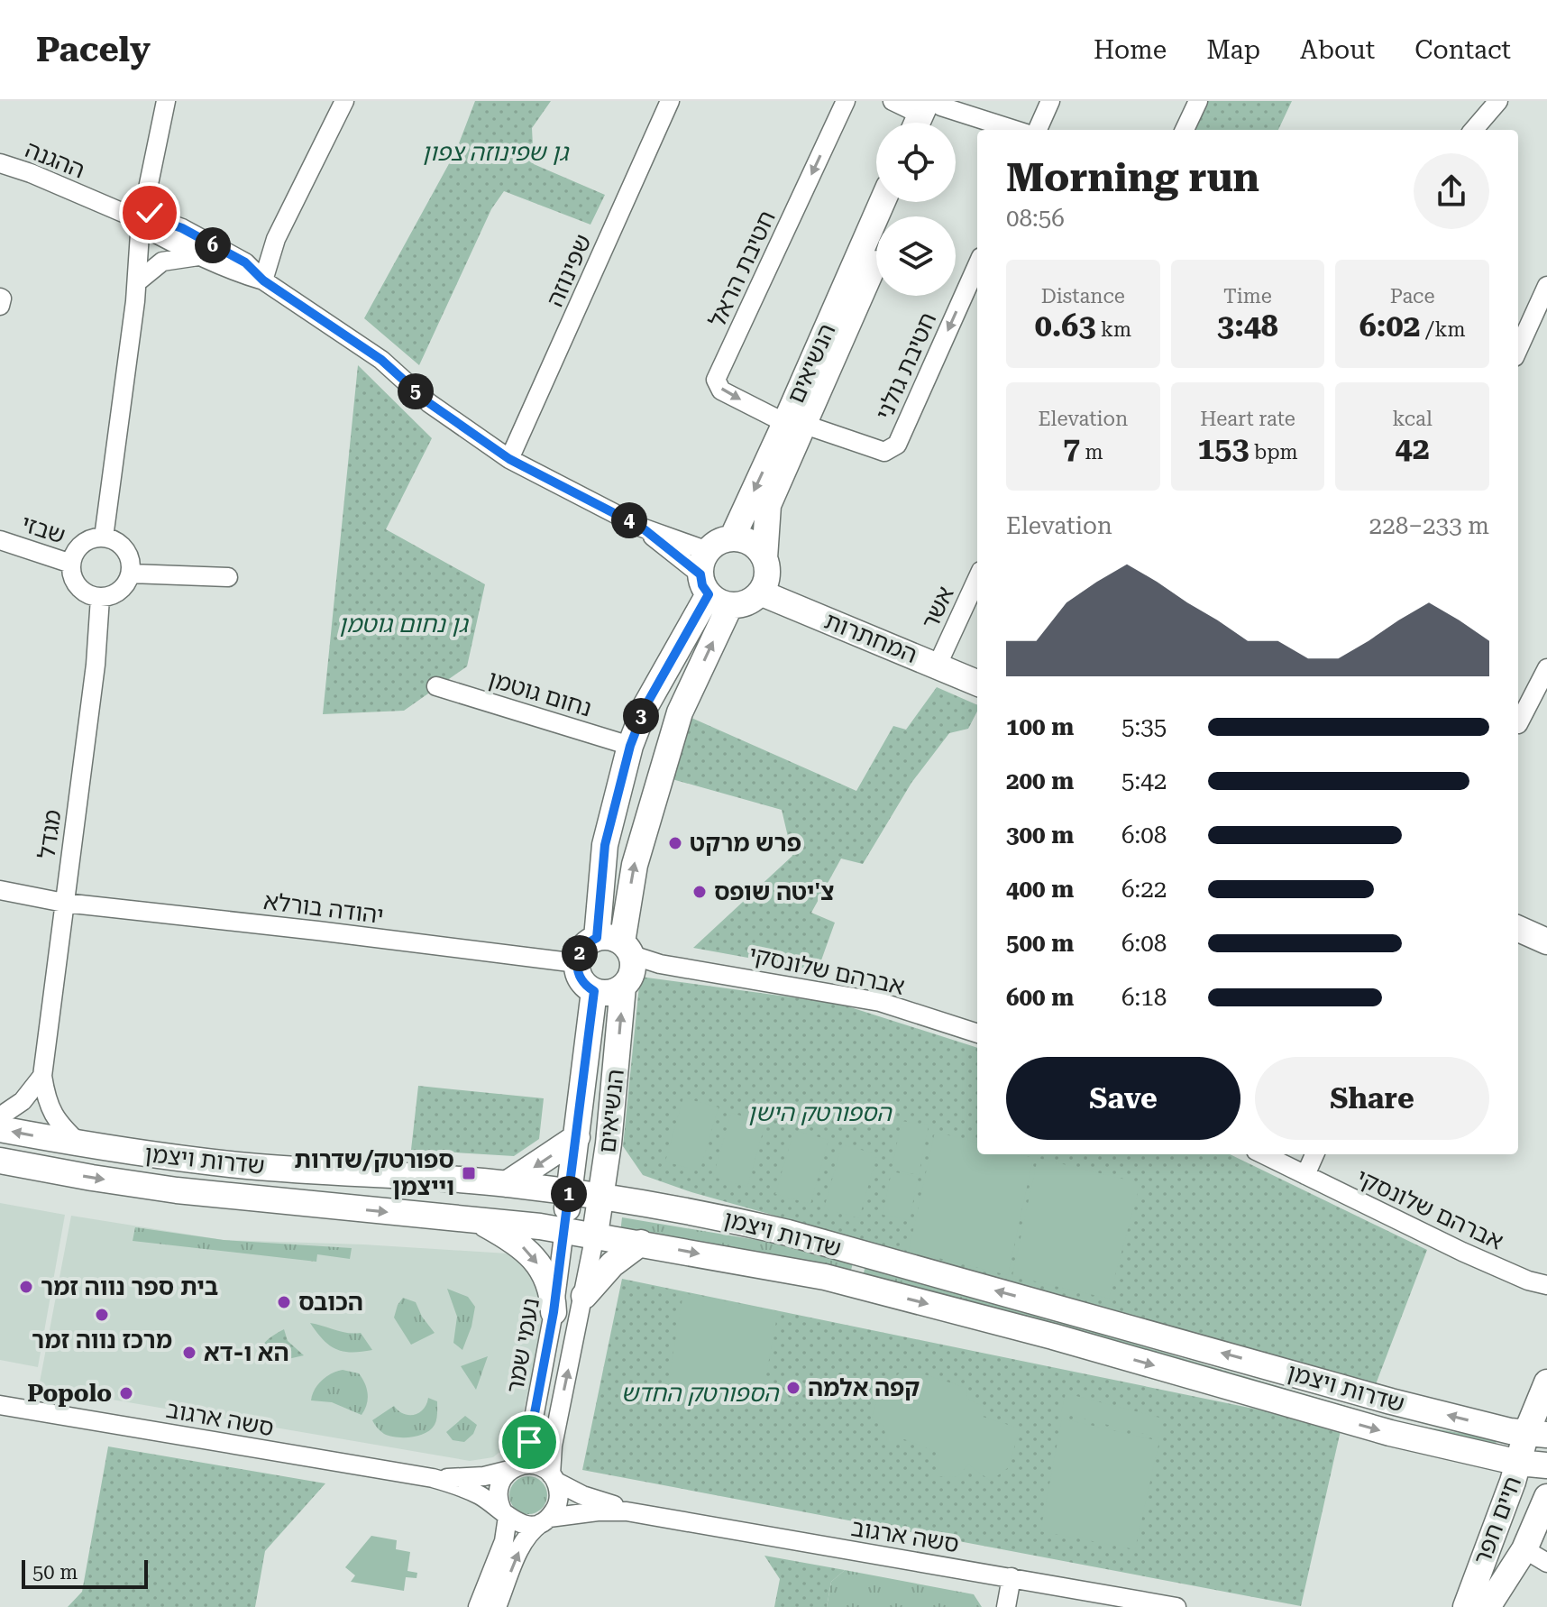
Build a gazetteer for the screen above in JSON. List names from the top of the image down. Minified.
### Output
{"streets":{"main road":["הנשיאים","המחתרות","שדרות ויצמן","חיים חפר"],"street":["ההגנה","חטיבת הראל","שפינוזה","חטיבת גולני","שבזי","אשר","נחום גוטמן","מגדל","יהודה בורלא","אברהם שלונסקי","נעמי שמר","סשה ארגוב"]},"crossings":[["חטיבת הראל","הנשיאים"],["חטיבת הראל","חטיבת גולני"],["הנשיאים","חטיבת גולני"],["הנשיאים","המחתרות"],["הנשיאים","יהודה בורלא"],["הנשיאים","אברהם שלונסקי"],["הנשיאים","שדרות ויצמן"],["הנשיאים","נעמי שמר"],["שבזי","מגדל"],["אשר","המחתרות"],["מגדל","יהודה בורלא"],["מגדל","שדרות ויצמן"],["יהודה בורלא","אברהם שלונסקי"],["שדרות ויצמן","נעמי שמר"],["שדרות ויצמן","חיים חפר"],["נעמי שמר","סשה ארגוב"]],"one_way":["חטיבת הראל"],"parks":["גן שפינוזה צפון","גן נחום גוטמן","הספורטק הישן","הספורטק החדש"],"places":{"other":["פרש מרקט","צ'יטה שופס","בית ספר נווה זמר","הכובס","מרכז נווה זמר","הא ו-דא","קפה אלמה","Popolo"],"transit":["ספורטק/שדרות וייצמן"]},"scale_bar":"50 m","page":{"header":"Pacely","nav":["Home","Map","About","Contact"],"heading":["Morning run","08:56"],"pins":["6","5","4","3","2","1"],"stats":[["Distance","0.63 km"],["Time","3:48"],["Pace","6:02 /km"],["Elevation","7 m"],["Heart rate","153 bpm"],["kcal","42"]],"chart":["Elevation","228–233 m"],"list":[{"name":"100 m","note":"5:35"},{"name":"200 m","note":"5:42"},{"name":"300 m","note":"6:08"},{"name":"400 m","note":"6:22"},{"name":"500 m","note":"6:08"},{"name":"600 m","note":"6:18"}],"buttons":["Save","Share"],"scale":"50 m"}}
